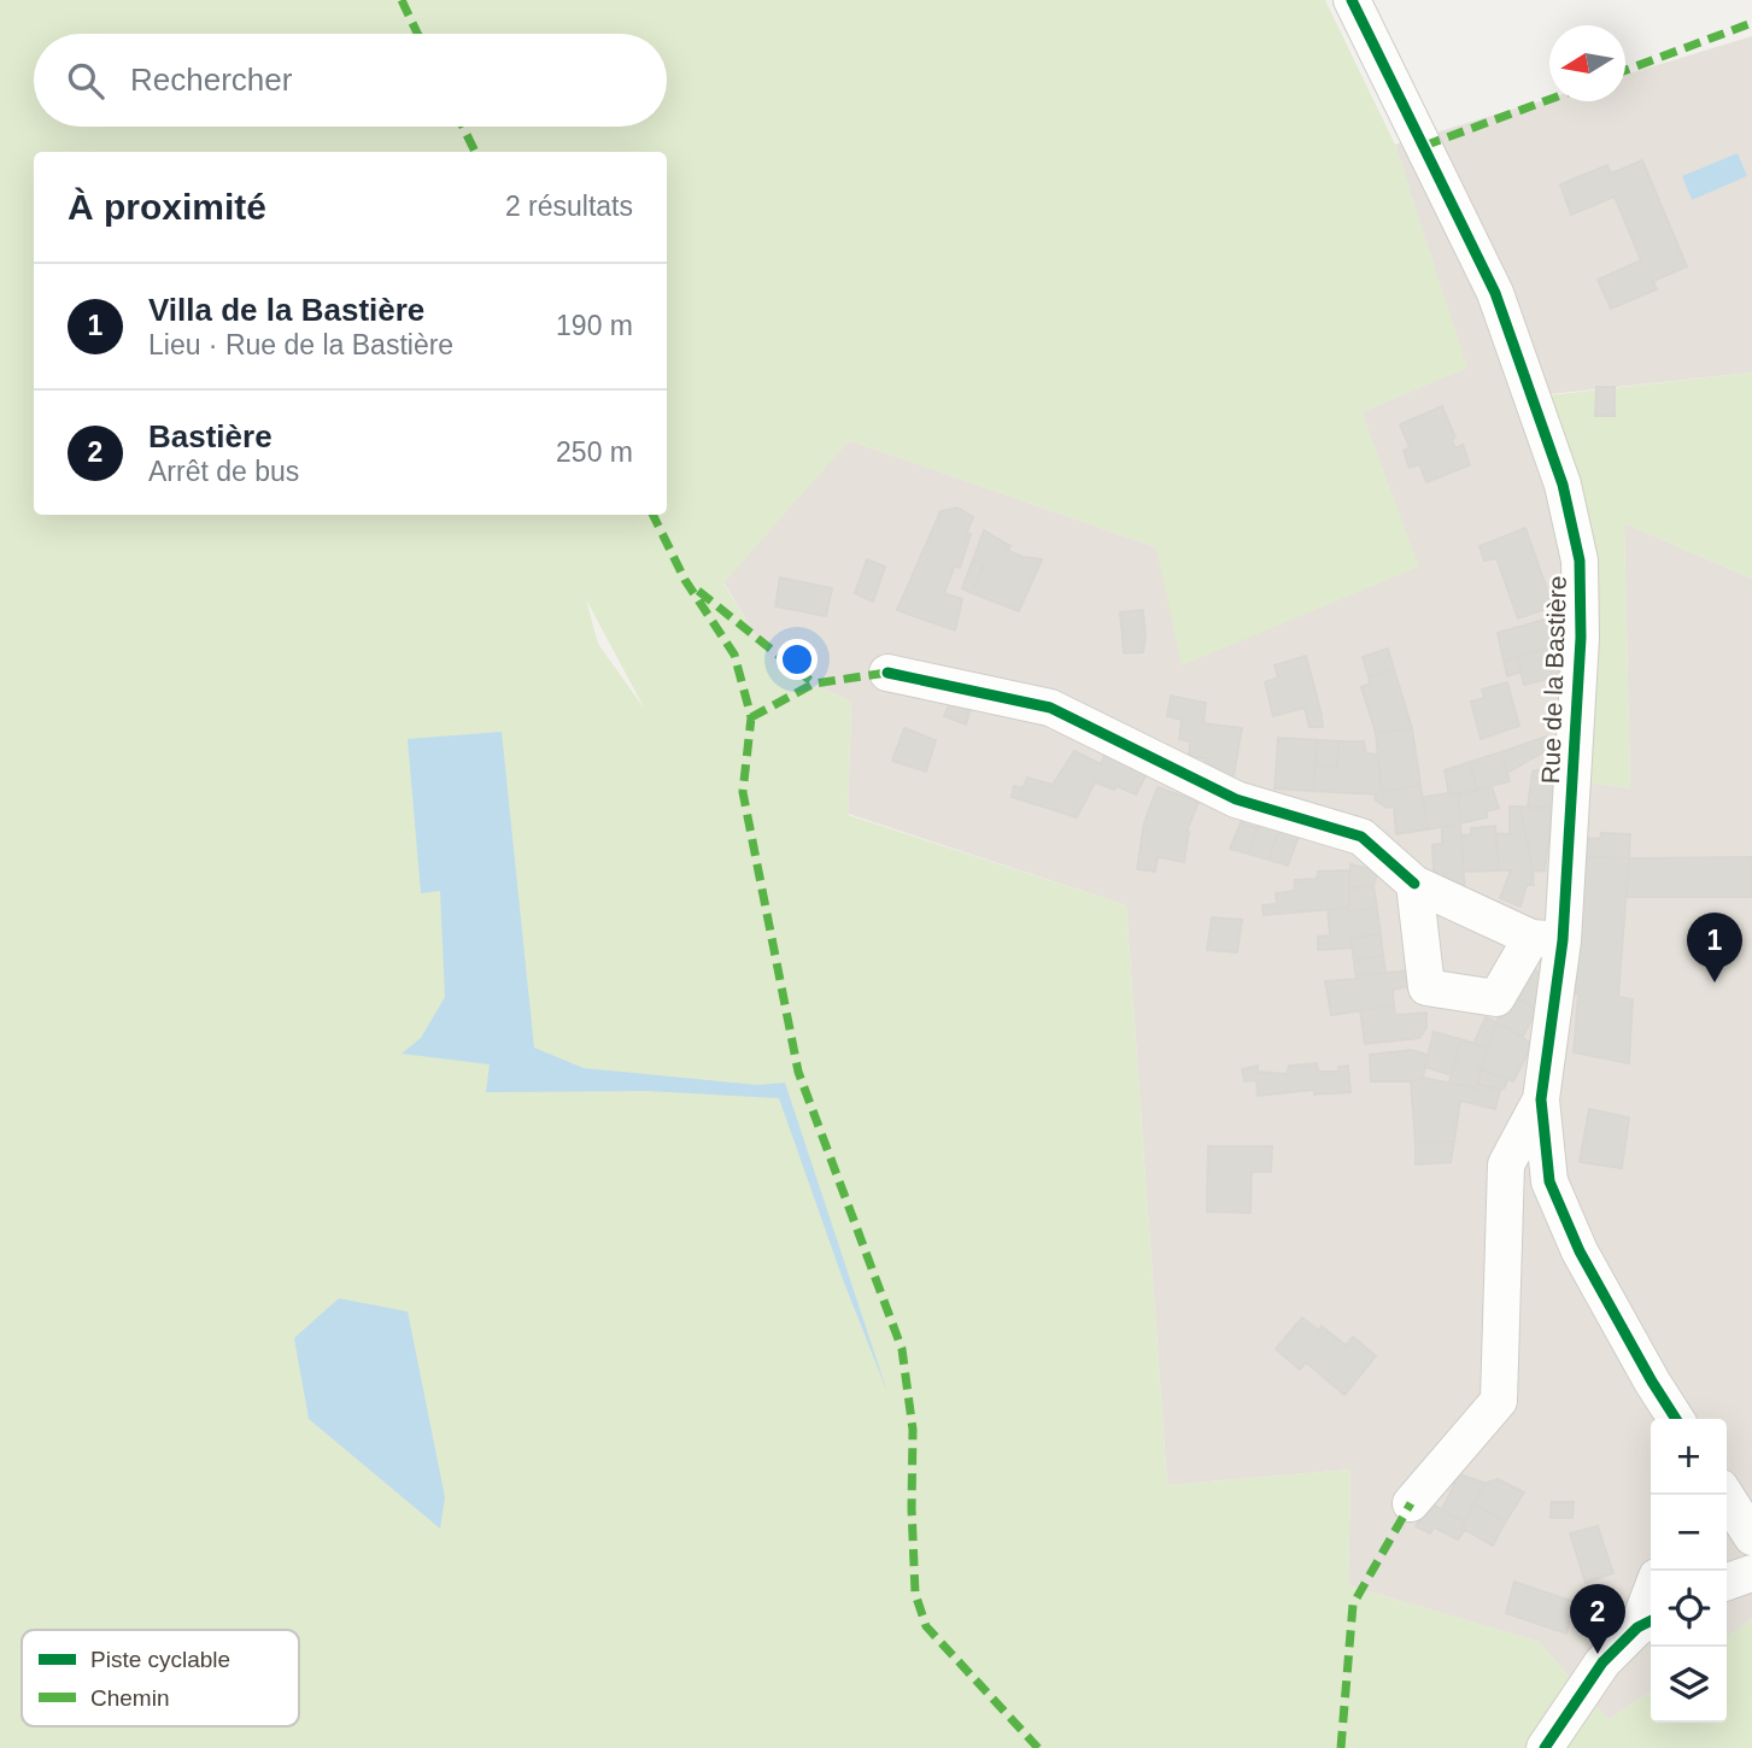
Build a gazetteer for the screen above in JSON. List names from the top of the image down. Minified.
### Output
{"streets":{"street":["Rue de la Bastière"]},"legend":["Piste cyclable","Chemin"],"north":"left","page":{"search":"Rechercher","heading":["À proximité","2 résultats"],"list":[{"mark":"1","name":"Villa de la Bastière","note":"Lieu · Rue de la Bastière","value":"190 m"},{"mark":"2","name":"Bastière","note":"Arrêt de bus","value":"250 m"}],"pins":["1","2"],"map_buttons":["+","−"]}}
